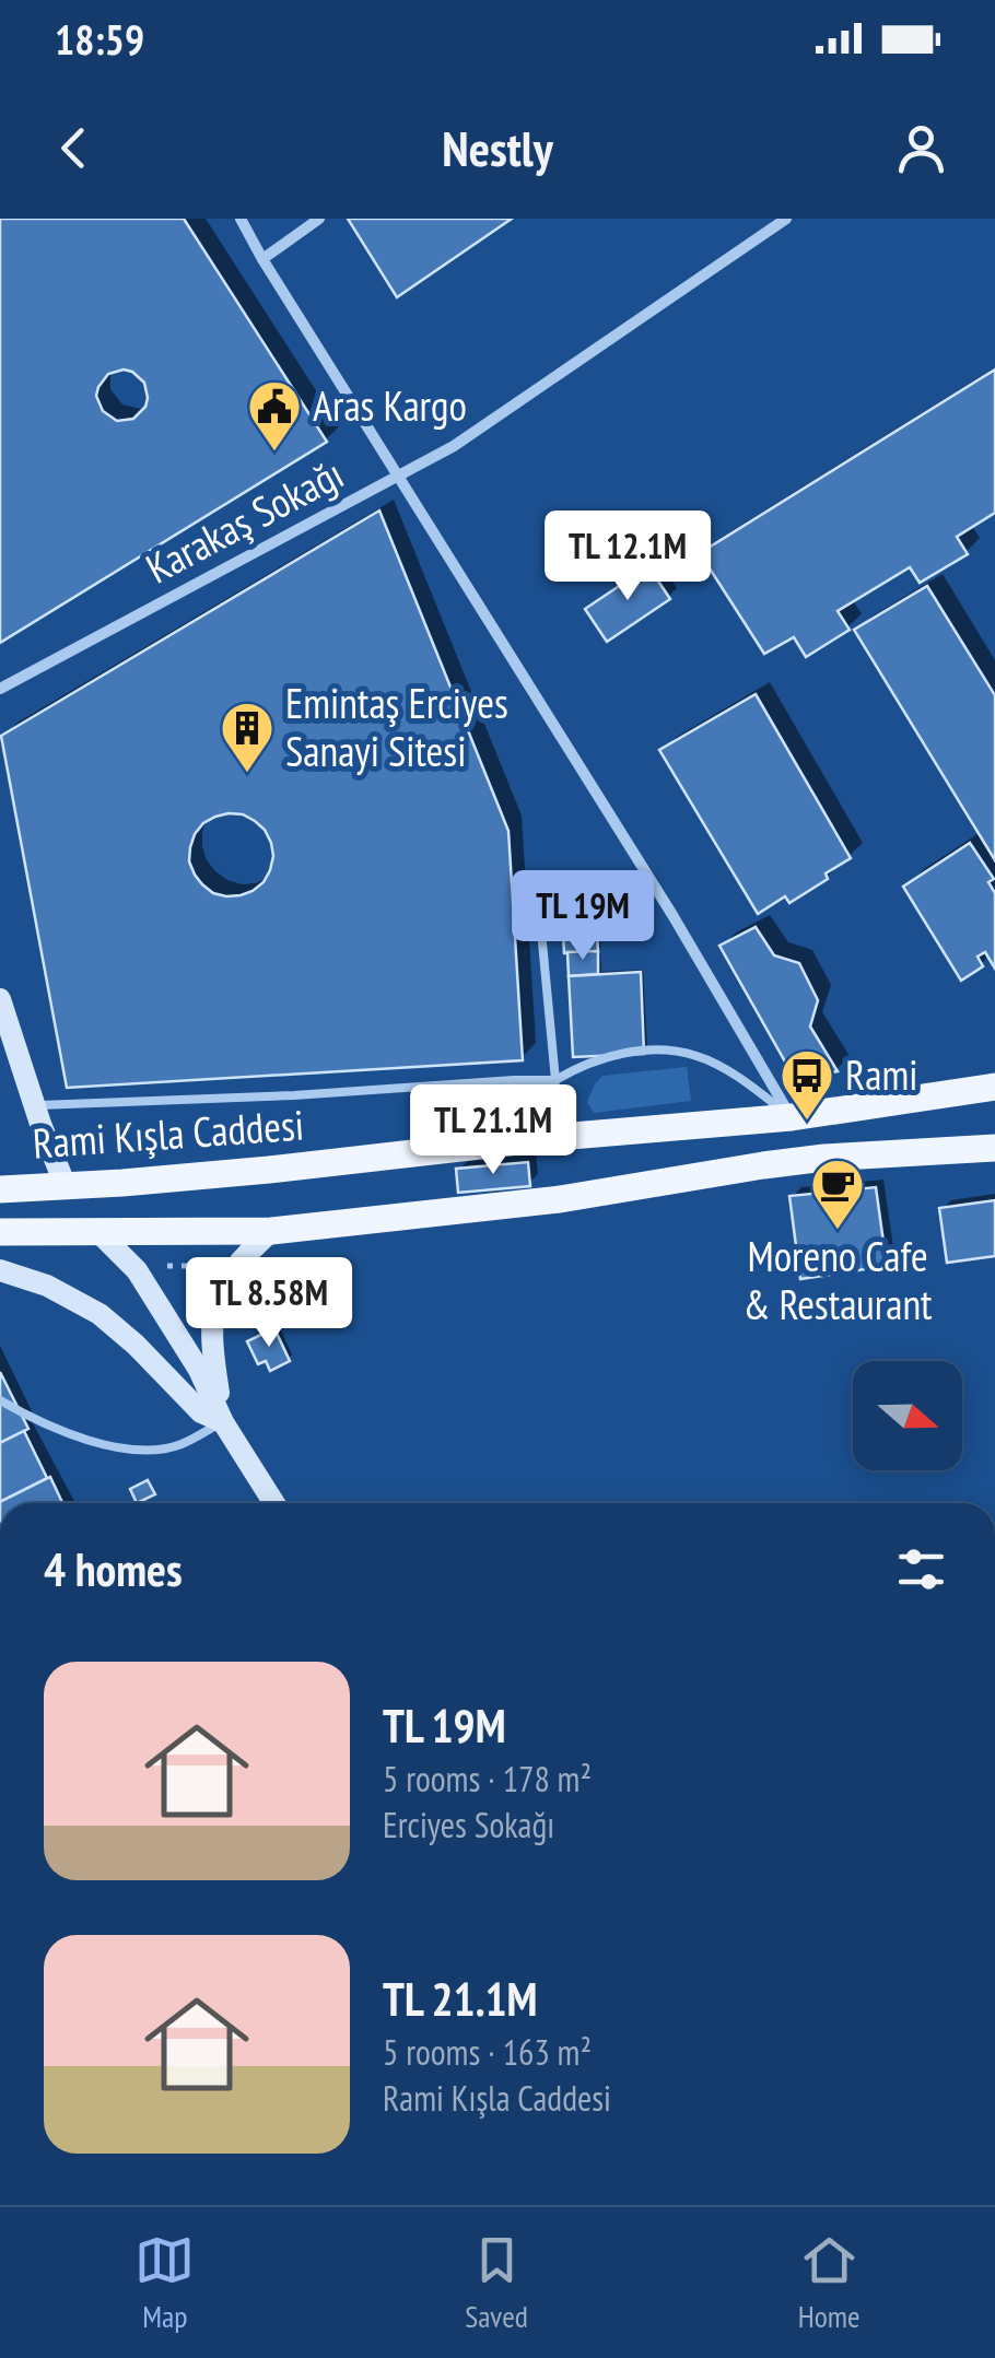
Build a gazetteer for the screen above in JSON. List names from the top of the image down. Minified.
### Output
{"streets":{"main road":["Rami Kışla Caddesi"],"street":["Karakaş Sokağı"]},"places":{"public building":["Aras Kargo"],"building":["Emintaş Erciyes Sanayi Sitesi"],"bus stop":["Rami"],"cafe":["Moreno Cafe & Restaurant"]},"north":"right","page":{"status":"18:59","header":"Nestly","price":["TL 12.1M","TL 19M","TL 21.1M","TL 8.58M"],"heading":"4 homes","list":[{"name":"TL 19M","note":"5 rooms · 178 m² · Erciyes Sokağı"},{"name":"TL 21.1M","note":"5 rooms · 163 m² · Rami Kışla Caddesi"}],"tabs":["Map","Saved","Home"]}}
